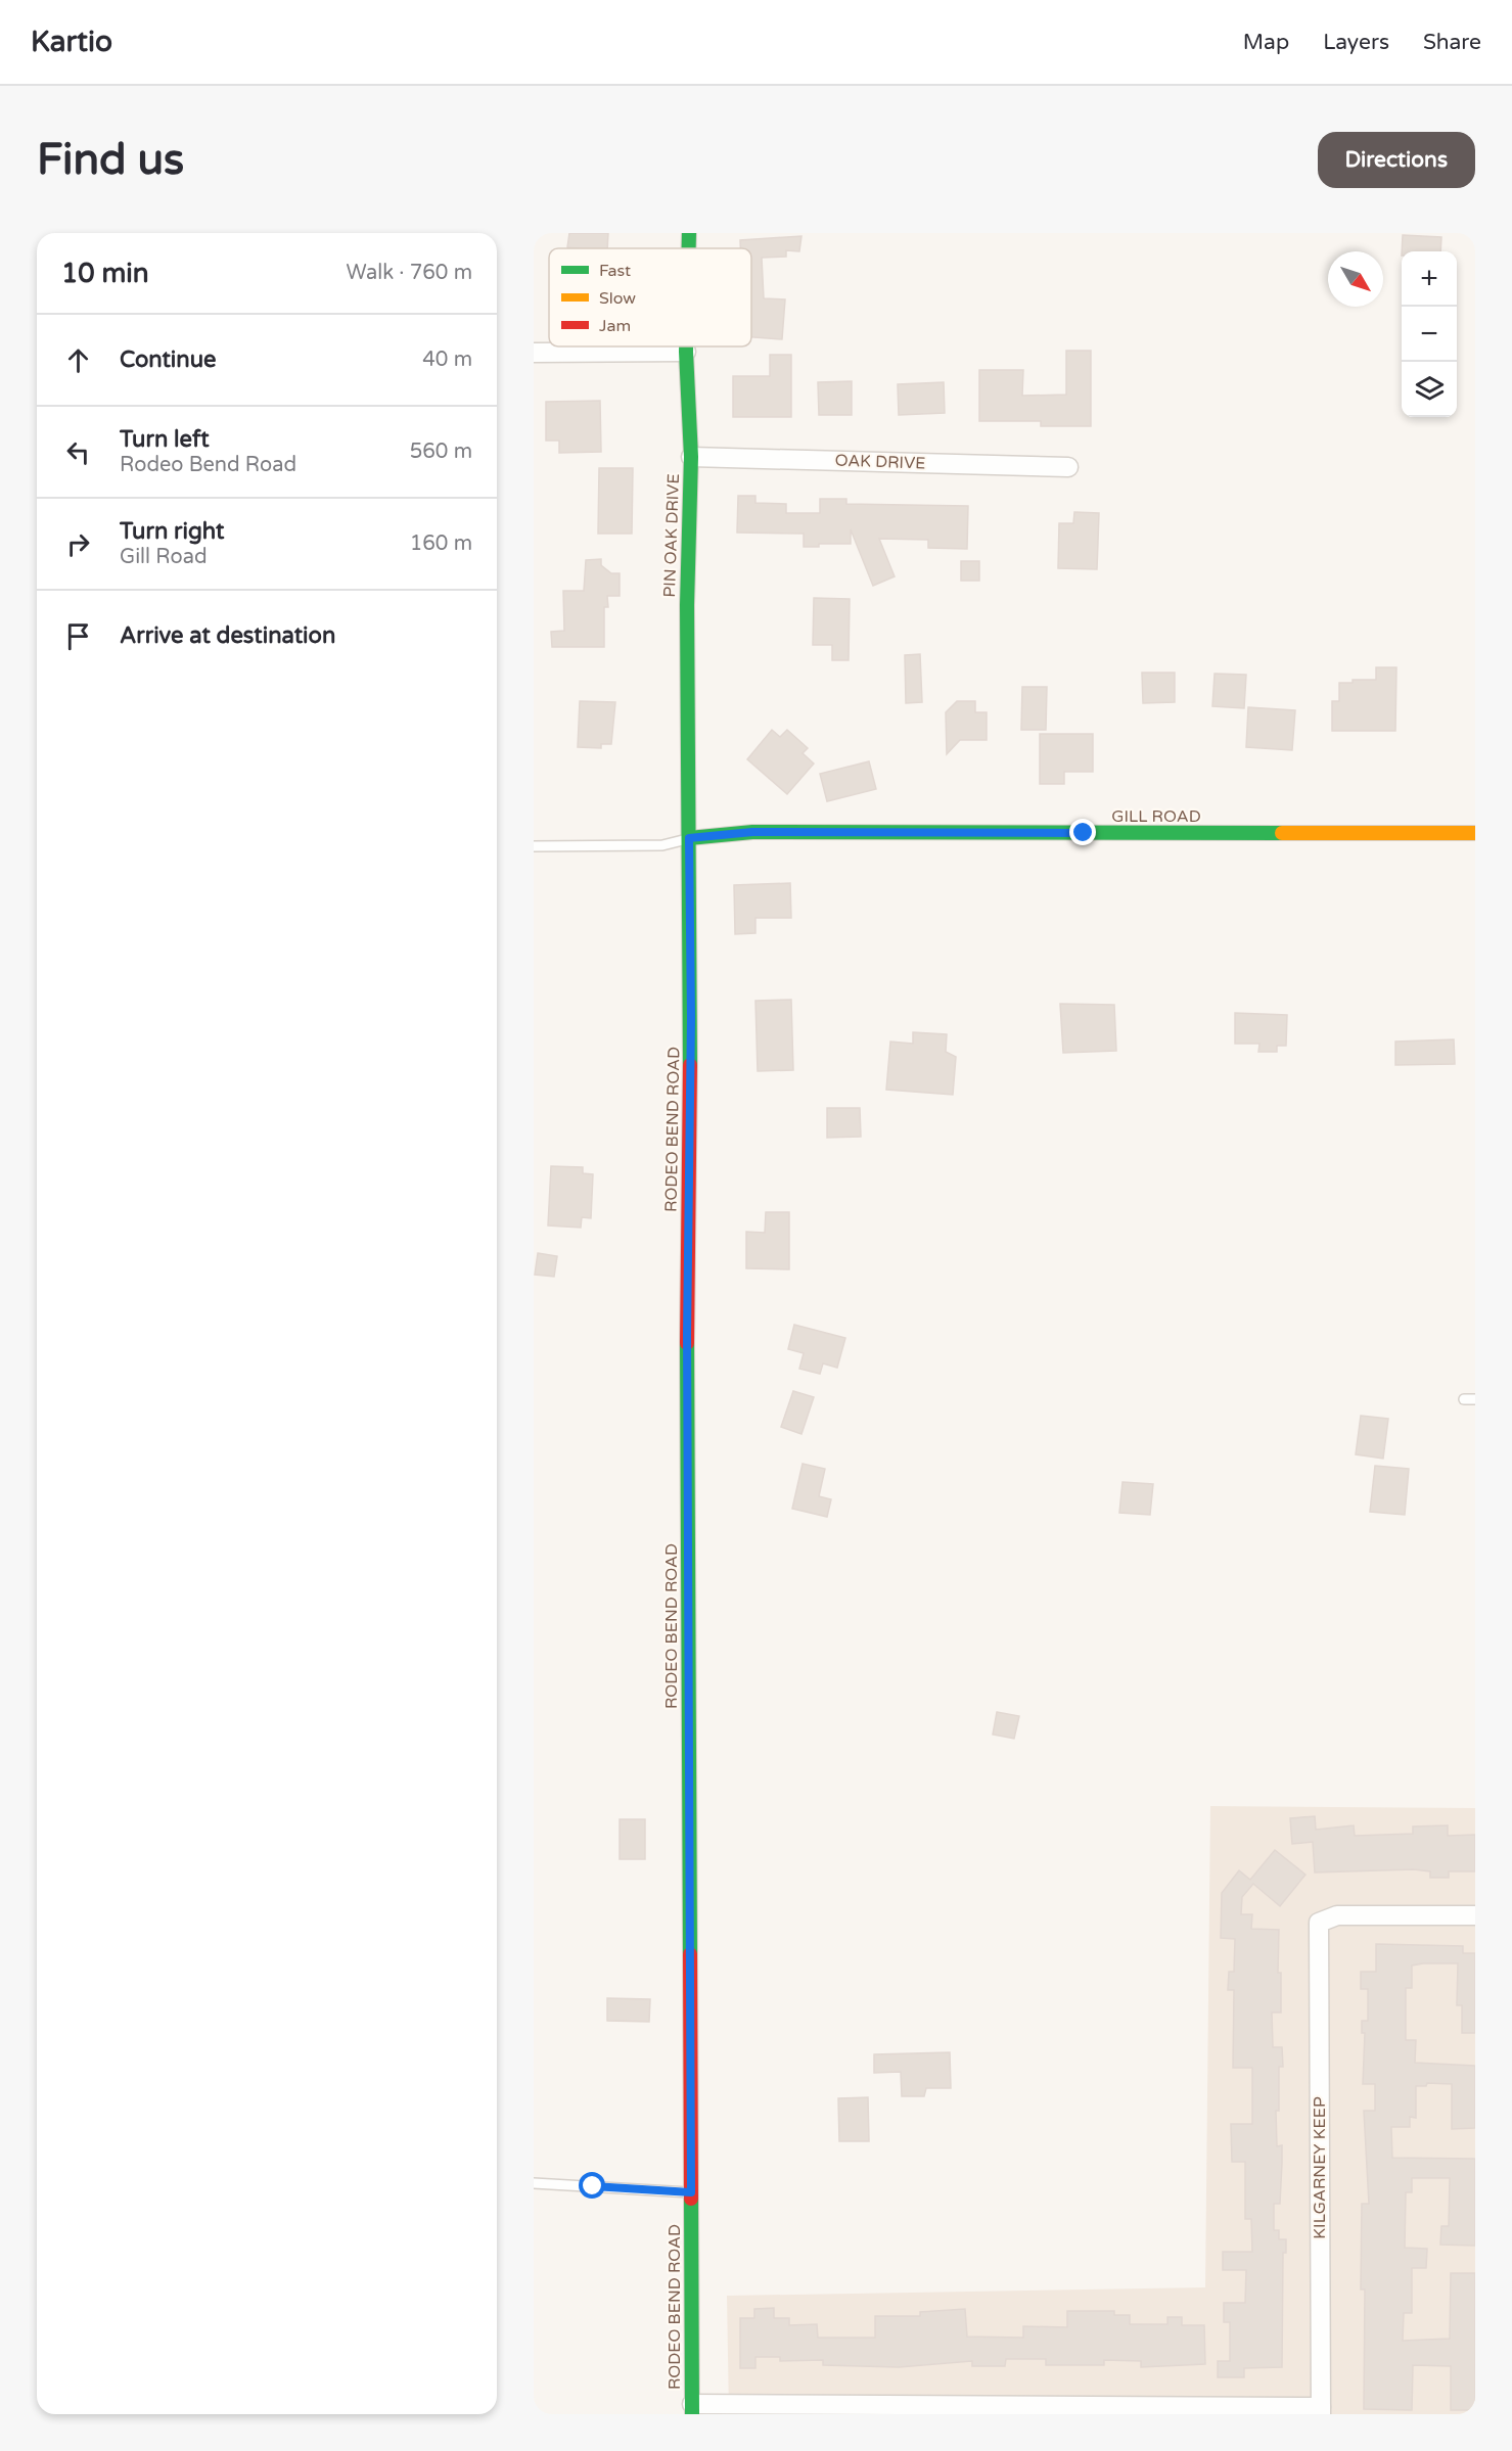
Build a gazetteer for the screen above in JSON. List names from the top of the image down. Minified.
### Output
{"streets":{"street":["OAK DRIVE","PIN OAK DRIVE","GILL ROAD","RODEO BEND ROAD","KILGARNEY KEEP"]},"crossings":[["OAK DRIVE","PIN OAK DRIVE"],["PIN OAK DRIVE","GILL ROAD"],["PIN OAK DRIVE","RODEO BEND ROAD"],["GILL ROAD","RODEO BEND ROAD"]],"legend":["Fast","Slow","Jam"],"north":"bottom right","page":{"header":"Kartio","nav":["Map","Layers","Share"],"buttons":"Directions","title":"Find us","heading":["10 min","Walk · 760 m"],"map_buttons":["+","−"],"list":[["Continue","40 m"],["Turn left","Rodeo Bend Road","560 m"],["Turn right","Gill Road","160 m"],"Arrive at destination"]}}
